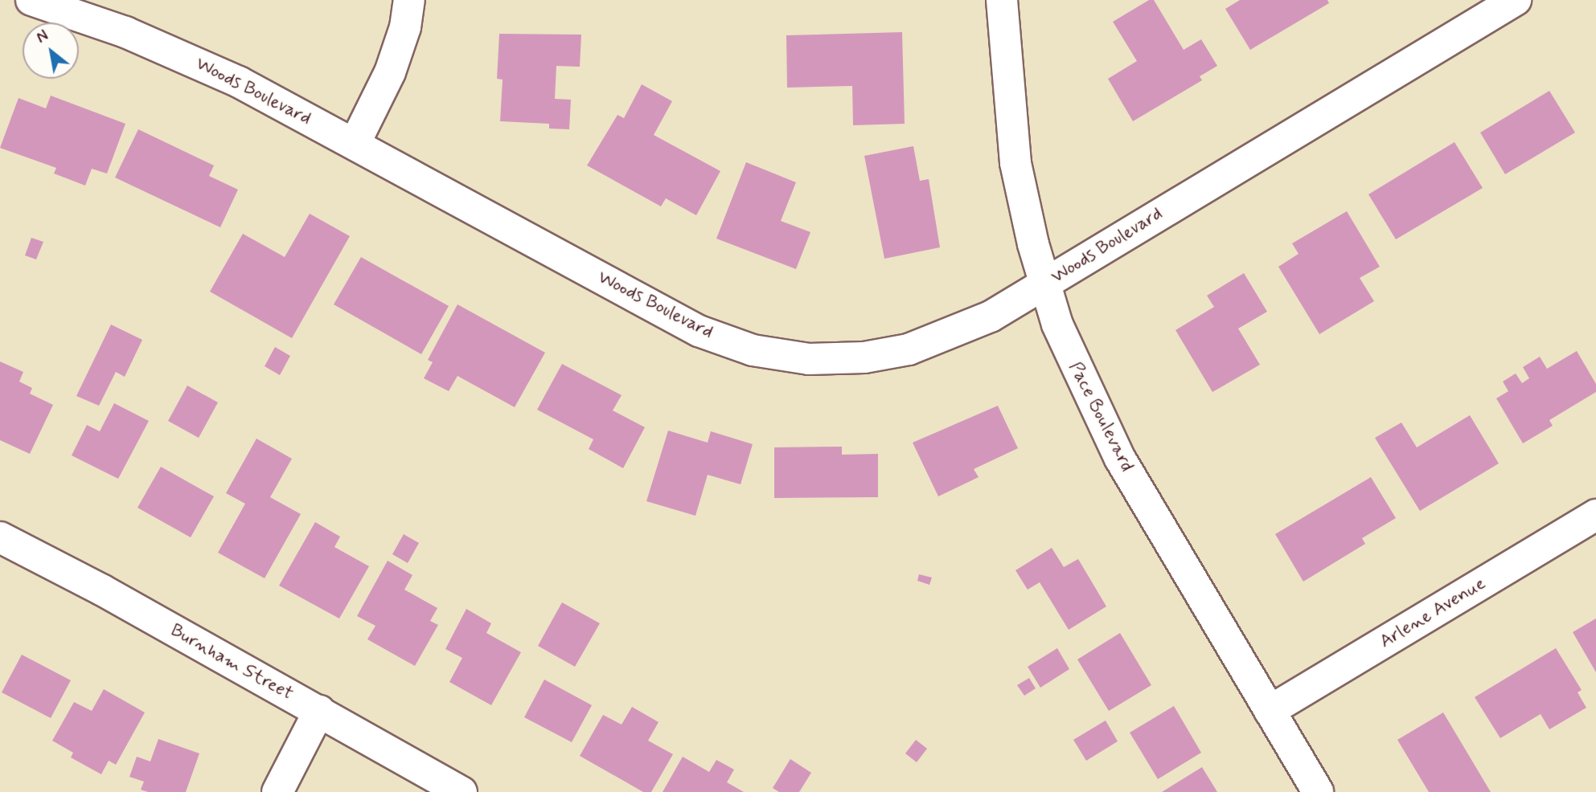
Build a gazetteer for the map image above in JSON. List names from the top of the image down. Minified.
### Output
{"streets":{"street":["Woods Boulevard","Pace Boulevard","Arlene Avenue","Burnham Street"]},"crossings":[["Woods Boulevard","Pace Boulevard"],["Pace Boulevard","Arlene Avenue"]],"north":"top left"}
